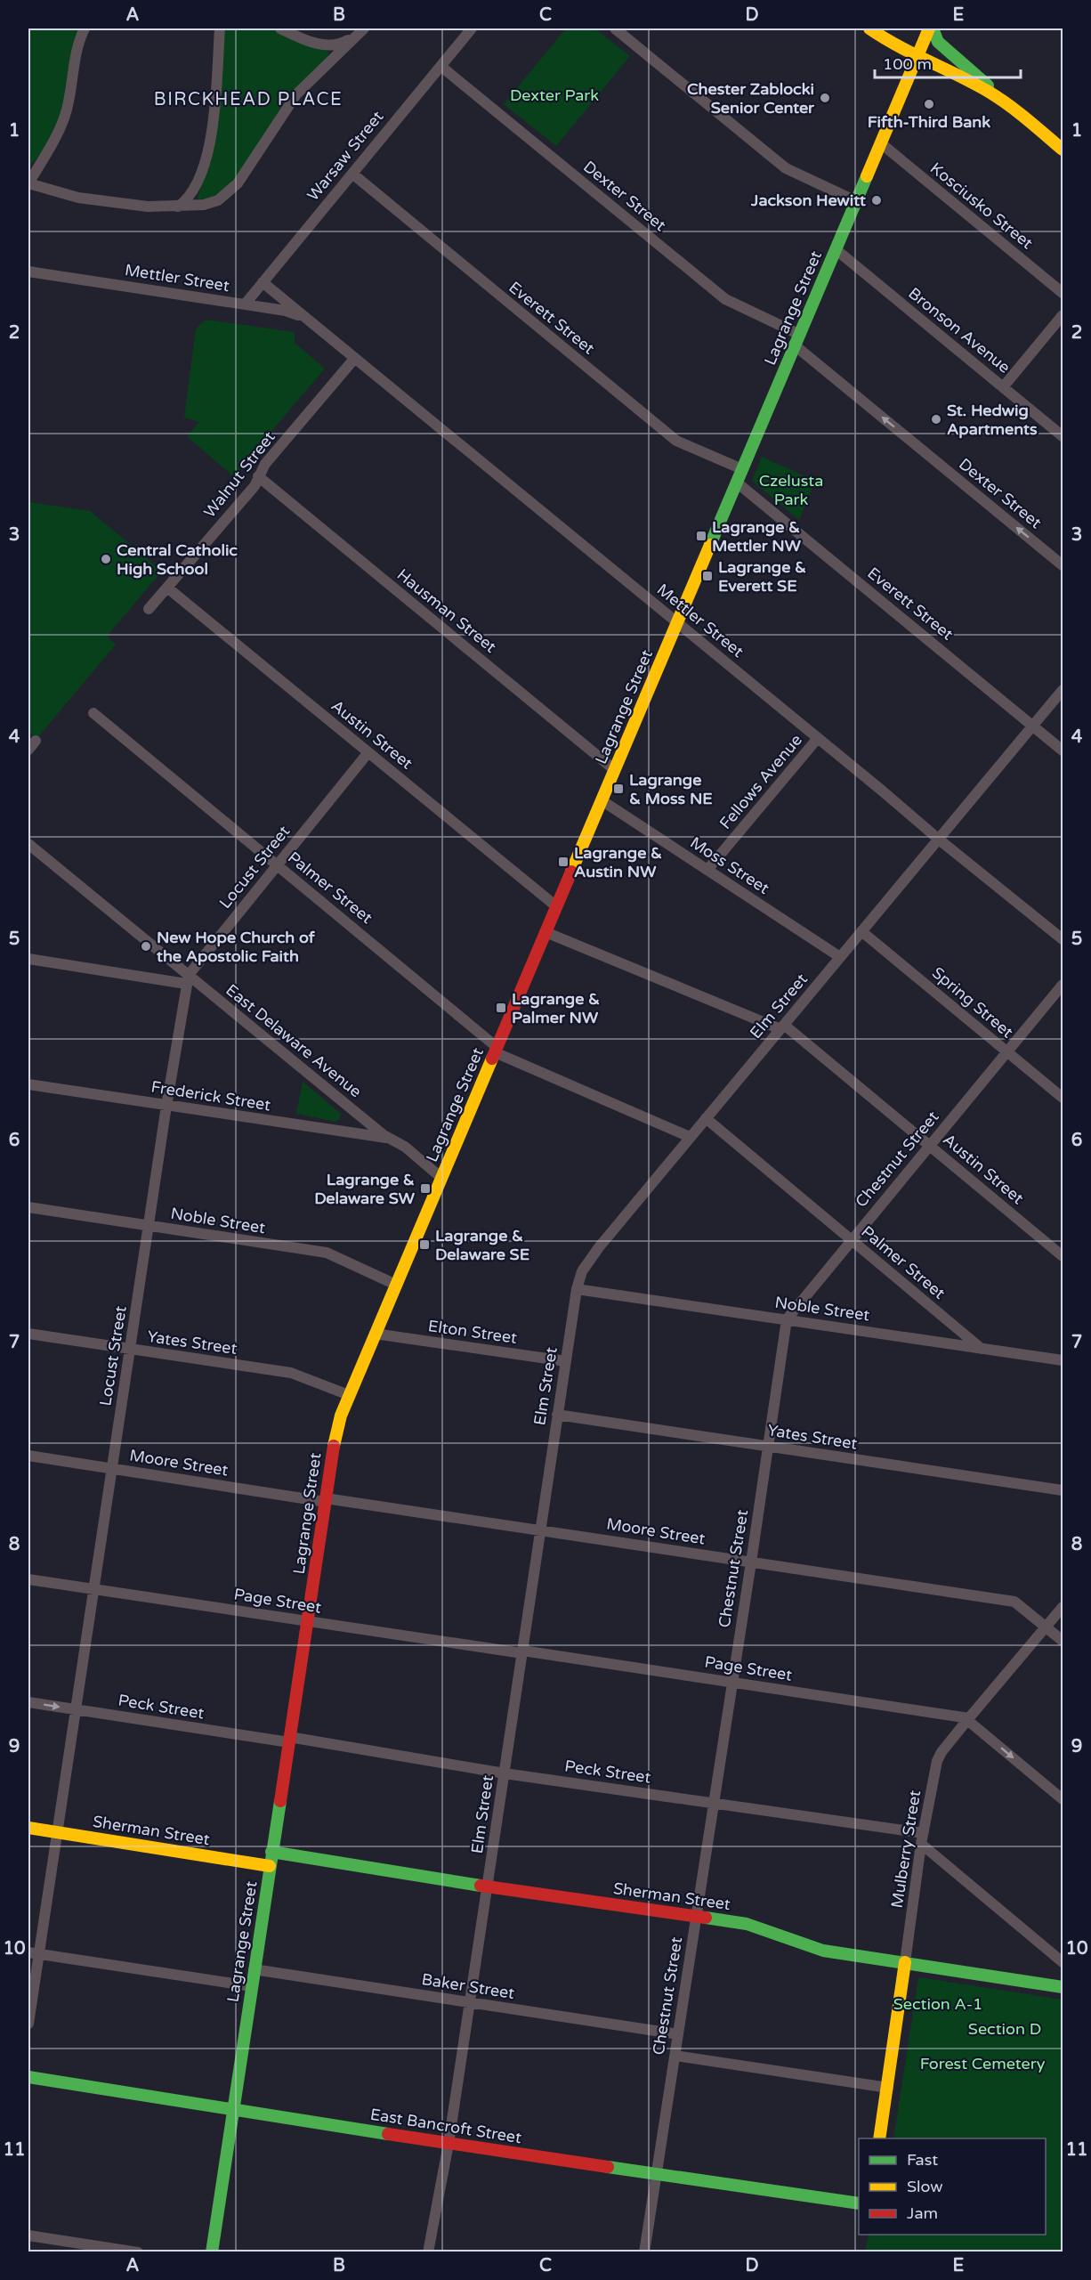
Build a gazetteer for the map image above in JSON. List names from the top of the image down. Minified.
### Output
{"streets":{"street":["Warsaw Street","Dexter Street","Kosciusko Street","Mettler Street","Lagrange Street","Everett Street","Bronson Avenue","Walnut Street","Hausman Street","Austin Street","Fellows Avenue","Moss Street","Locust Street","Palmer Street","Spring Street","Elm Street","East Delaware Avenue","Frederick Street","Chestnut Street","Noble Street","Elton Street","Yates Street","Moore Street","Page Street","Peck Street","Sherman Street","Mulberry Street","Baker Street","East Bancroft Street"]},"crossings":[["Warsaw Street","Dexter Street"],["Warsaw Street","Mettler Street"],["Warsaw Street","Everett Street"],["Dexter Street","Lagrange Street"],["Kosciusko Street","Lagrange Street"],["Mettler Street","Lagrange Street"],["Mettler Street","Walnut Street"],["Mettler Street","Fellows Avenue"],["Mettler Street","Elm Street"],["Lagrange Street","Everett Street"],["Lagrange Street","Bronson Avenue"],["Lagrange Street","Hausman Street"],["Lagrange Street","Austin Street"],["Lagrange Street","Moss Street"],["Lagrange Street","Palmer Street"],["Lagrange Street","East Delaware Avenue"],["Lagrange Street","Noble Street"],["Lagrange Street","Elton Street"],["Lagrange Street","Yates Street"],["Lagrange Street","Moore Street"],["Lagrange Street","Page Street"],["Lagrange Street","Peck Street"],["Lagrange Street","Sherman Street"],["Lagrange Street","Baker Street"],["Lagrange Street","East Bancroft Street"],["Everett Street","Elm Street"],["Walnut Street","Hausman Street"],["Walnut Street","Austin Street"],["Austin Street","Locust Street"],["Austin Street","Elm Street"],["Austin Street","Chestnut Street"],["Fellows Avenue","Moss Street"],["Moss Street","Elm Street"],["Locust Street","Palmer Street"],["Locust Street","East Delaware Avenue"],["Locust Street","Frederick Street"],["Locust Street","Noble Street"],["Locust Street","Yates Street"],["Locust Street","Moore Street"],["Locust Street","Page Street"],["Locust Street","Peck Street"],["Locust Street","Sherman Street"],["Palmer Street","Elm Street"],["Palmer Street","Chestnut Street"],["Palmer Street","Noble Street"],["Spring Street","Elm Street"],["Spring Street","Chestnut Street"],["Elm Street","Noble Street"],["Elm Street","Elton Street"],["Elm Street","Yates Street"],["Elm Street","Moore Street"],["Elm Street","Page Street"],["Elm Street","Peck Street"],["Elm Street","Sherman Street"],["Elm Street","Baker Street"],["Elm Street","East Bancroft Street"],["East Delaware Avenue","Frederick Street"],["Chestnut Street","Noble Street"],["Chestnut Street","Yates Street"],["Chestnut Street","Moore Street"],["Chestnut Street","Page Street"],["Chestnut Street","Peck Street"],["Chestnut Street","Sherman Street"],["Chestnut Street","Baker Street"],["Chestnut Street","East Bancroft Street"],["Moore Street","Mulberry Street"],["Page Street","Mulberry Street"],["Peck Street","Mulberry Street"],["Sherman Street","Mulberry Street"]],"one_way":["Dexter Street"],"districts":["BIRCKHEAD PLACE"],"parks":["Dexter Park","Czelusta Park","Section A-1","Section D","Forest Cemetery"],"places":{"other":["Chester Zablocki Senior Center","Fifth-Third Bank","Jackson Hewitt","St. Hedwig Apartments","Central Catholic High School","New Hope Church of the Apostolic Faith"],"transit":["Lagrange & Mettler NW","Lagrange & Everett SE","Lagrange & Moss NE","Lagrange & Austin NW","Lagrange & Palmer NW","Lagrange & Delaware SW","Lagrange & Delaware SE"]},"legend":["Fast","Slow","Jam"],"scale_bar":"100 m","grid":{"columns":["A","B","C","D","E"],"rows":["1","2","3","4","5","6","7","8","9","10","11"]}}
